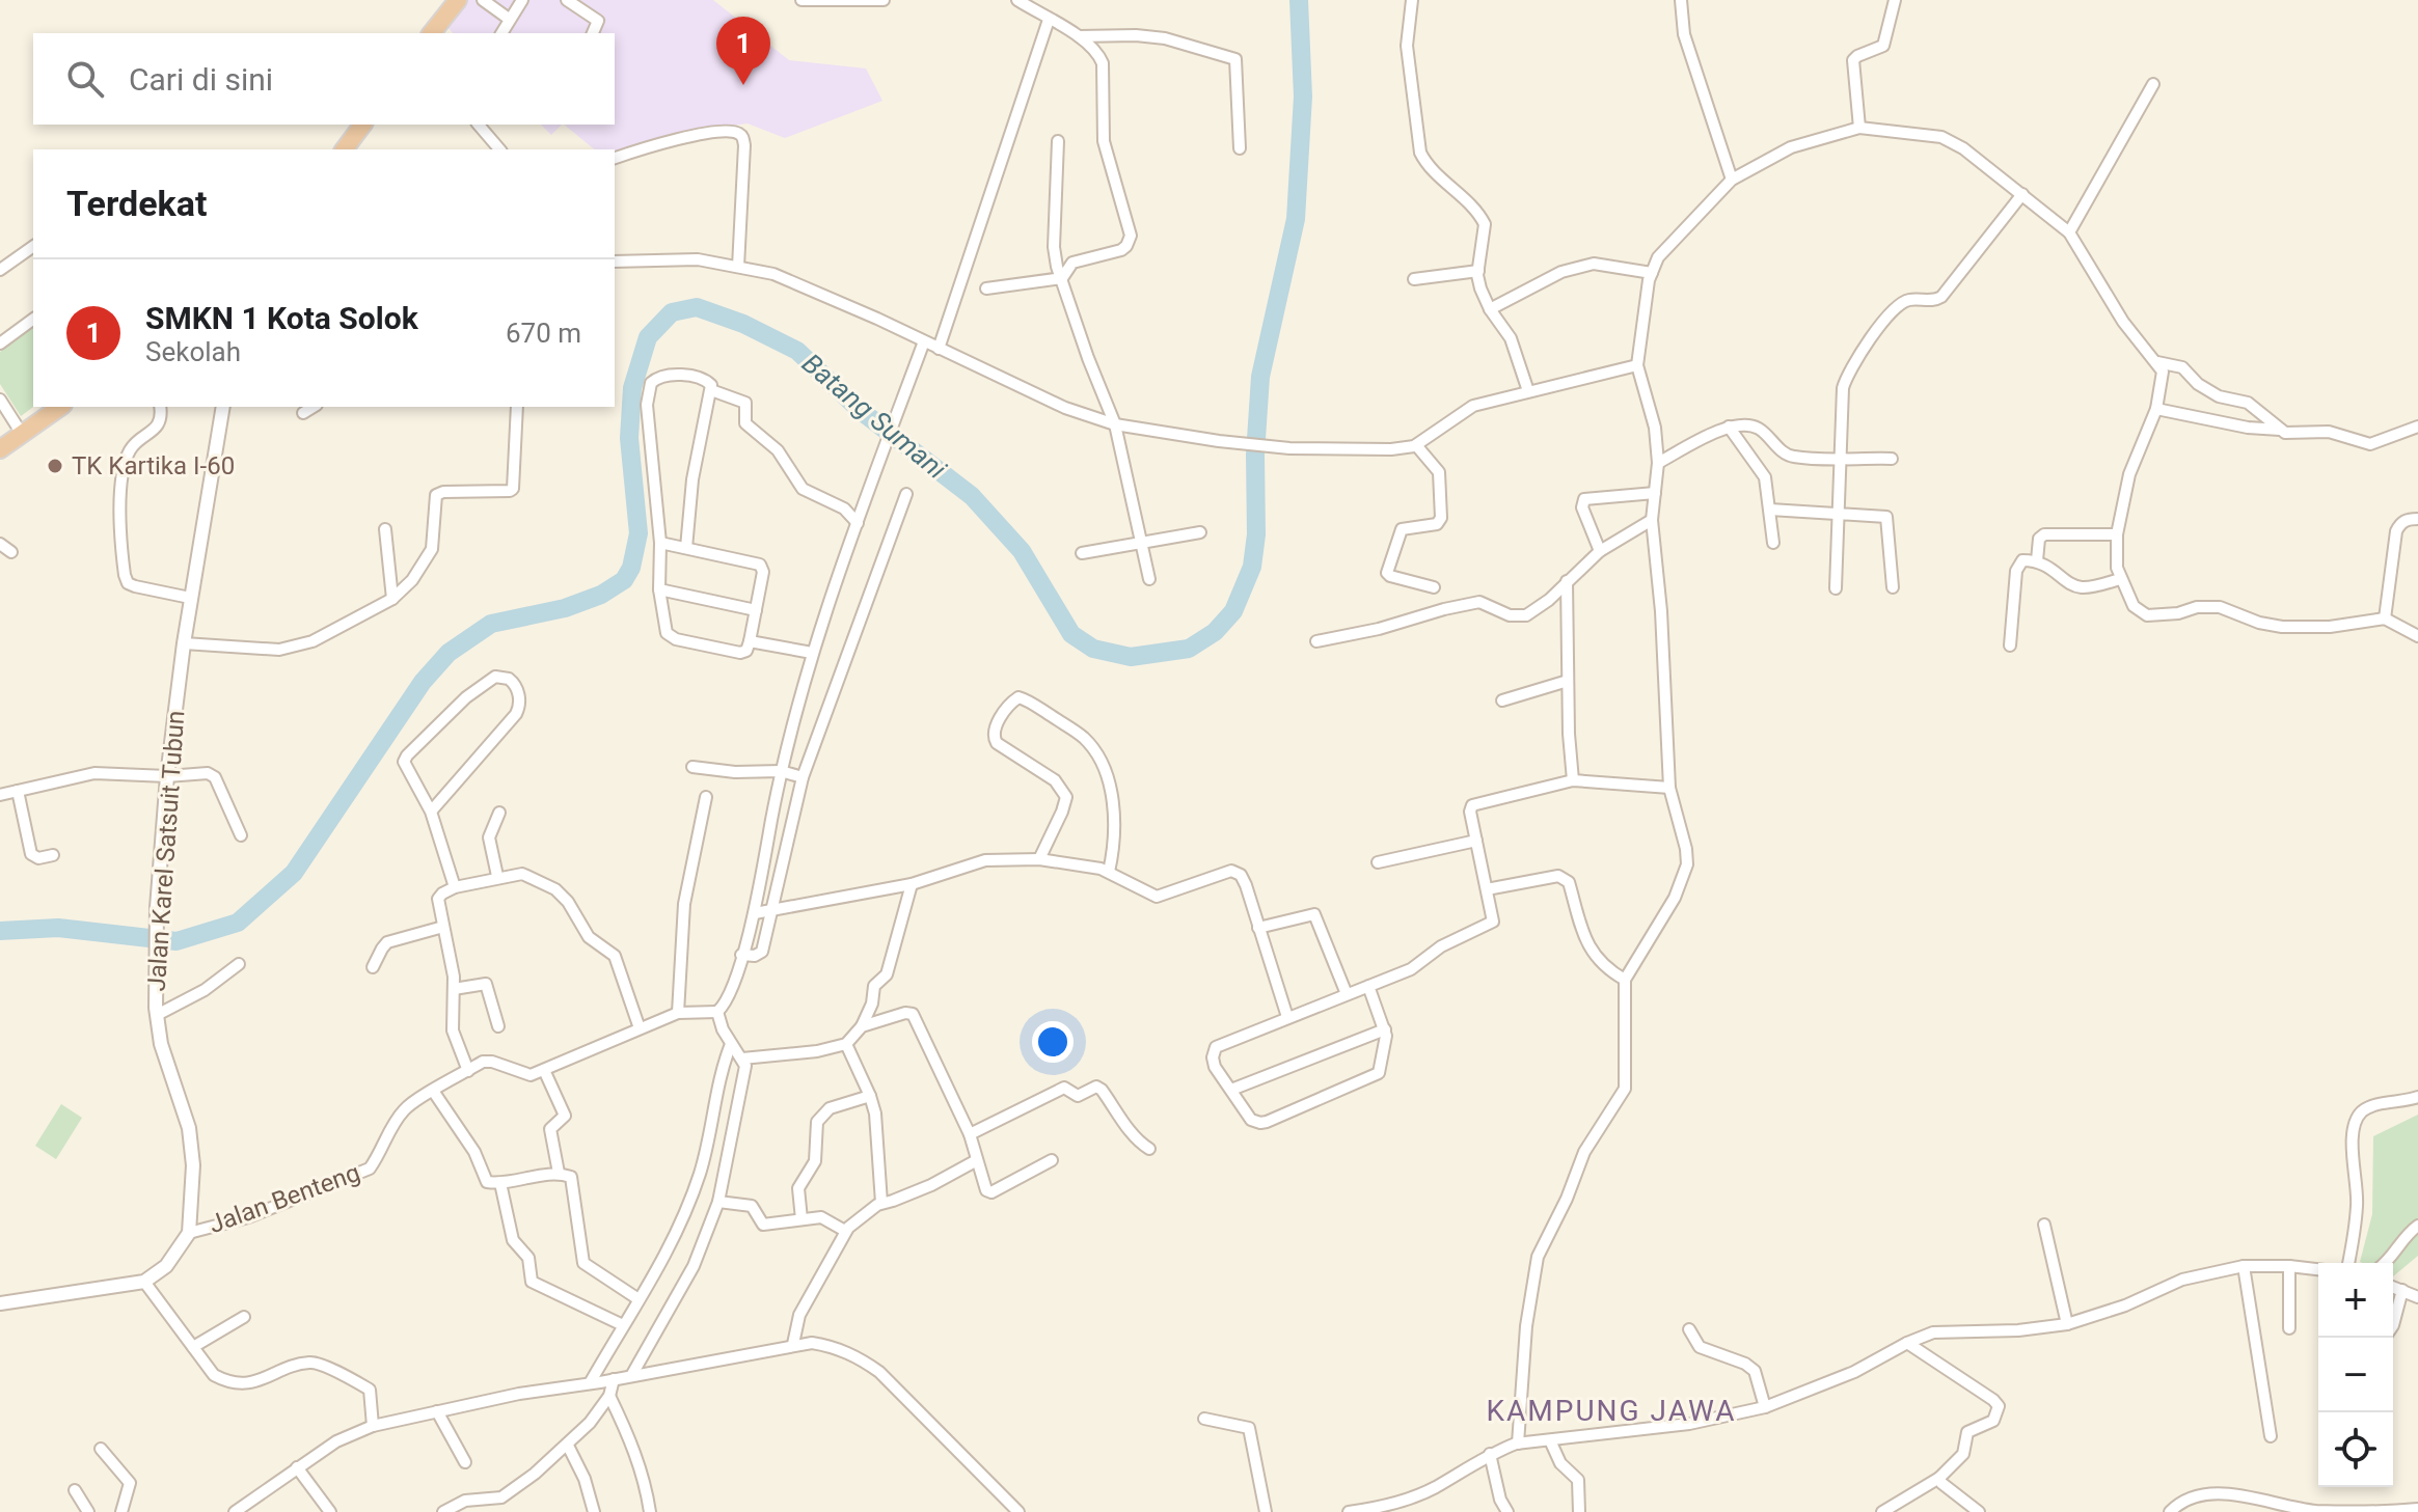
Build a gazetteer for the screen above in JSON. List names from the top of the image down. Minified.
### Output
{"streets":{"street":["Jalan Karel Satsuit Tubun","Jalan Benteng"]},"crossings":[["Jalan Karel Satsuit Tubun","Jalan Benteng"]],"districts":["KAMPUNG JAWA"],"water":["Batang Sumani"],"places":["TK Kartika I-60"],"page":{"pins":"1","search":"Cari di sini","heading":"Terdekat","list":[{"mark":"1","name":"SMKN 1 Kota Solok","note":"Sekolah","value":"670 m"}],"map_buttons":["+","−"]}}
